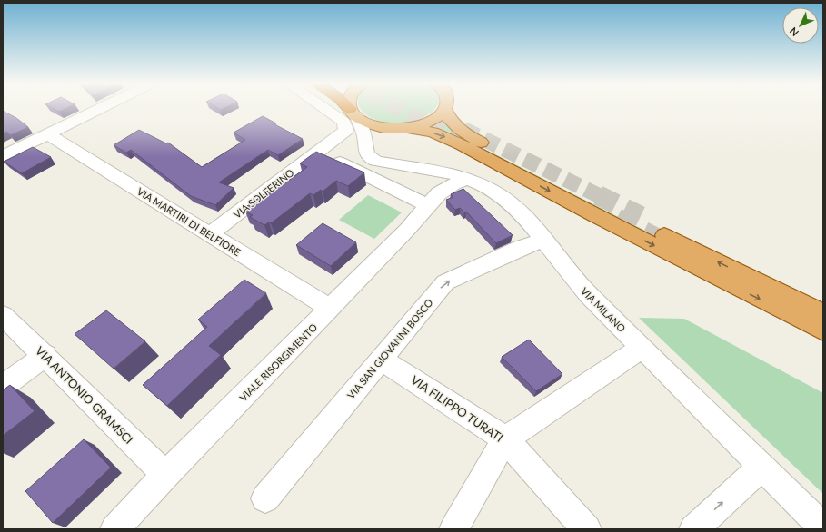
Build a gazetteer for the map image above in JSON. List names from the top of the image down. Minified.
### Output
{"streets":{"street":["VIA SOLFERINO","VIA MARTIRI DI BELFIORE","VIA MILANO","VIA SAN GIOVANNI BOSCO","VIALE RISORGIMENTO","VIA ANTONIO GRAMSCI","VIA FILIPPO TURATI"]},"crossings":[["VIA SOLFERINO","VIA MARTIRI DI BELFIORE"],["VIA MARTIRI DI BELFIORE","VIALE RISORGIMENTO"],["VIA MILANO","VIA SAN GIOVANNI BOSCO"],["VIA MILANO","VIALE RISORGIMENTO"],["VIA SAN GIOVANNI BOSCO","VIA FILIPPO TURATI"],["VIALE RISORGIMENTO","VIA ANTONIO GRAMSCI"]],"north":"bottom left"}
